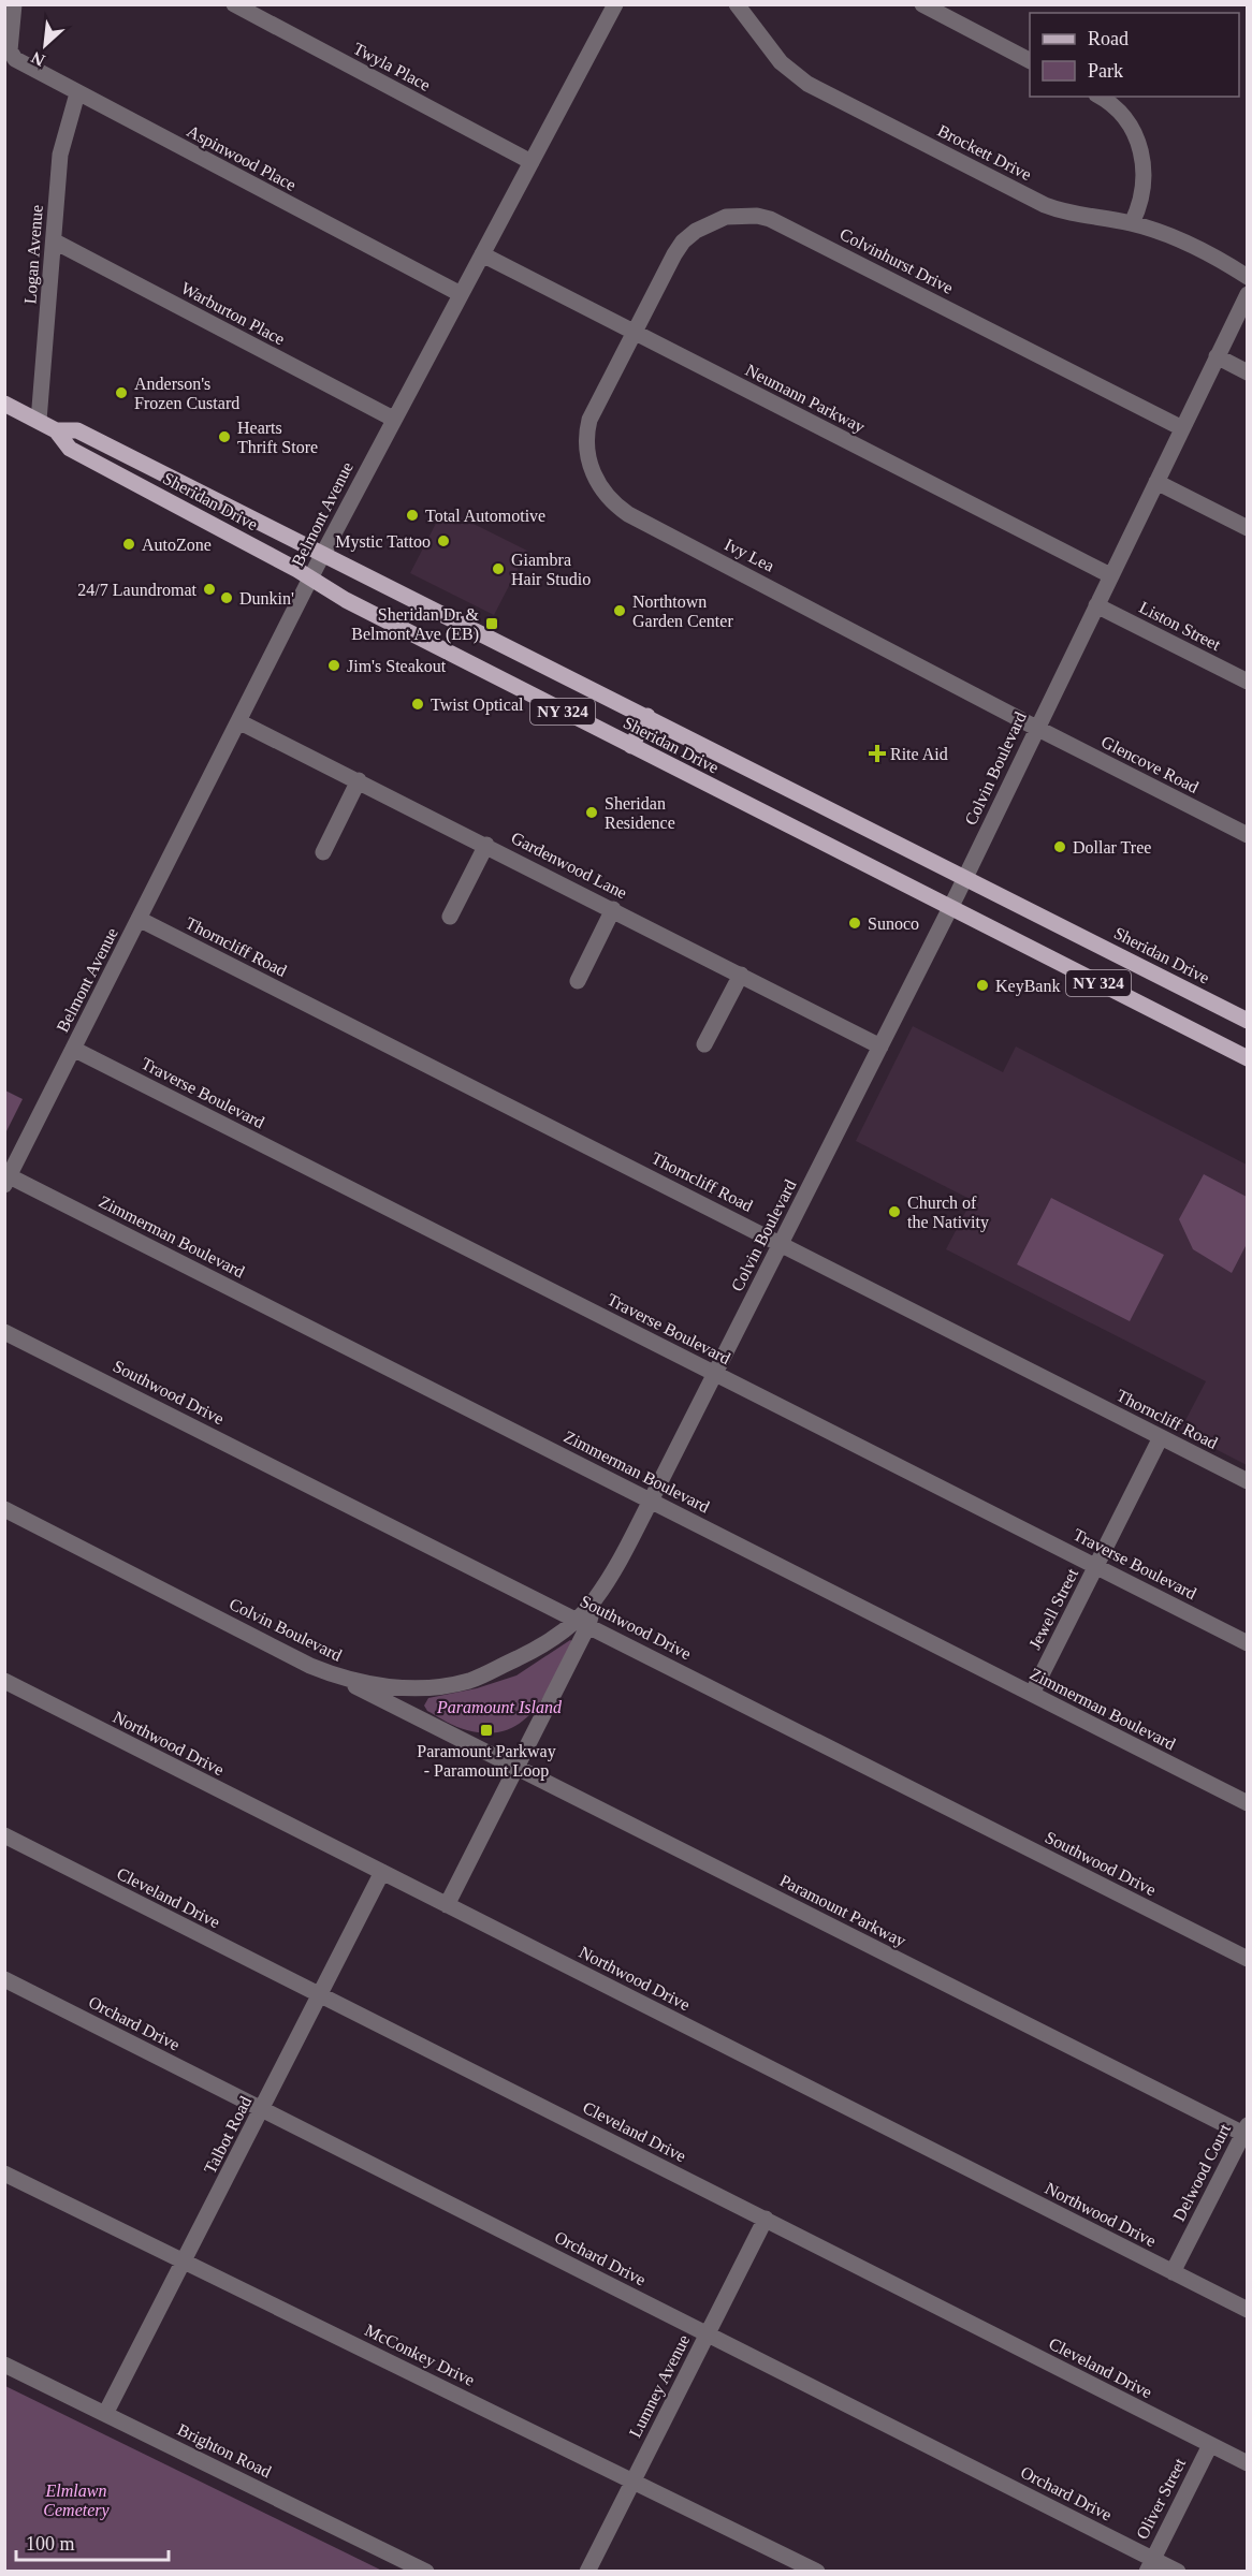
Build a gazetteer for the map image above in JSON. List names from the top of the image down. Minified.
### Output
{"streets":{"main road":["Sheridan Drive","NY 324"],"street":["Twyla Place","Brockett Drive","Aspinwood Place","Logan Avenue","Colvinhurst Drive","Warburton Place","Neumann Parkway","Belmont Avenue","Ivy Lea","Liston Street","Glencove Road","Colvin Boulevard","Gardenwood Lane","Thorncliff Road","Traverse Boulevard","Zimmerman Boulevard","Southwood Drive","Jewell Street","Northwood Drive","Cleveland Drive","Paramount Parkway","Orchard Drive","Talbot Road","Delwood Court","McConkey Drive","Lumney Avenue","Brighton Road","Oliver Street"]},"crossings":[["Twyla Place","Belmont Avenue"],["Aspinwood Place","Logan Avenue"],["Aspinwood Place","Belmont Avenue"],["Logan Avenue","Warburton Place"],["Logan Avenue","Sheridan Drive"],["Colvinhurst Drive","Neumann Parkway"],["Colvinhurst Drive","Ivy Lea"],["Colvinhurst Drive","Colvin Boulevard"],["Warburton Place","Belmont Avenue"],["Neumann Parkway","Belmont Avenue"],["Neumann Parkway","Ivy Lea"],["Neumann Parkway","Colvin Boulevard"],["Sheridan Drive","Belmont Avenue"],["Sheridan Drive","Colvin Boulevard"],["Belmont Avenue","Gardenwood Lane"],["Belmont Avenue","Thorncliff Road"],["Belmont Avenue","Traverse Boulevard"],["Belmont Avenue","Zimmerman Boulevard"],["Ivy Lea","Glencove Road"],["Ivy Lea","Colvin Boulevard"],["Liston Street","Colvin Boulevard"],["Glencove Road","Colvin Boulevard"],["Colvin Boulevard","Gardenwood Lane"],["Colvin Boulevard","Thorncliff Road"],["Colvin Boulevard","Traverse Boulevard"],["Colvin Boulevard","Zimmerman Boulevard"],["Colvin Boulevard","Southwood Drive"],["Colvin Boulevard","Paramount Parkway"],["Thorncliff Road","Jewell Street"],["Traverse Boulevard","Jewell Street"],["Zimmerman Boulevard","Jewell Street"],["Northwood Drive","Talbot Road"],["Northwood Drive","Delwood Court"],["Cleveland Drive","Talbot Road"],["Cleveland Drive","Lumney Avenue"],["Cleveland Drive","Oliver Street"],["Paramount Parkway","Delwood Court"],["Orchard Drive","Talbot Road"],["Orchard Drive","Lumney Avenue"],["Orchard Drive","Oliver Street"],["Talbot Road","McConkey Drive"],["Talbot Road","Brighton Road"],["McConkey Drive","Lumney Avenue"]],"parks":["Paramount Island","Elmlawn Cemetery"],"places":{"other":["Anderson's Frozen Custard","Hearts Thrift Store","Total Automotive","Mystic Tattoo","AutoZone","Giambra Hair Studio","24/7 Laundromat","Dunkin'","Northtown Garden Center","Jim's Steakout","Twist Optical","Sheridan Residence","Dollar Tree","Sunoco","KeyBank","Church of the Nativity"],"transit":["Sheridan Dr & Belmont Ave (EB)","Paramount Parkway - Paramount Loop"],"health":["Rite Aid"]},"legend":["Road","Park"],"scale_bar":"100 m","north":"bottom left"}
